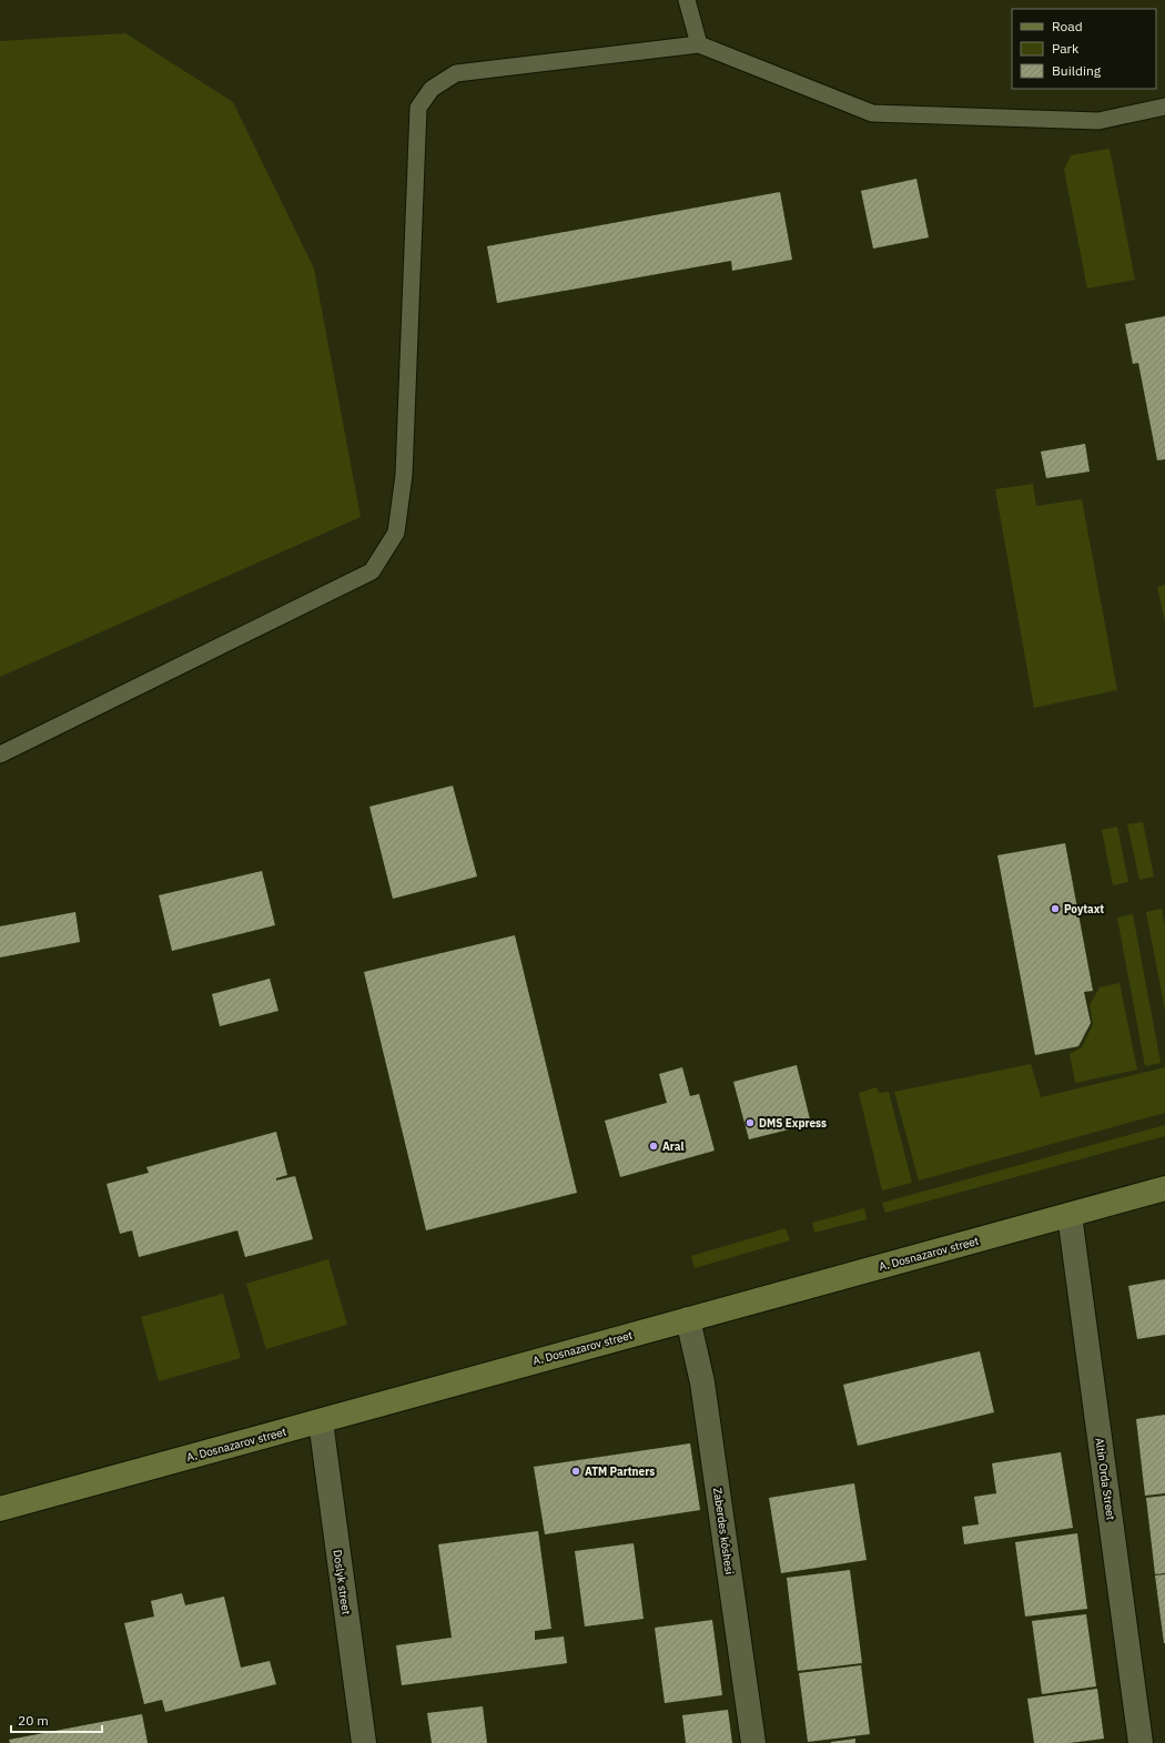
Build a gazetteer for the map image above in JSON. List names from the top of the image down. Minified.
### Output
{"streets":{"main road":["A. Dosnazarov street"],"street":["Altin Orda Street","Zaberdes kóshesi","Doslyk street"]},"crossings":[["A. Dosnazarov street","Altin Orda Street"],["A. Dosnazarov street","Zaberdes kóshesi"],["A. Dosnazarov street","Doslyk street"]],"places":["Poytaxt","DMS Express","Aral","ATM Partners"],"legend":["Road","Park","Building"],"scale_bar":"20 m"}
